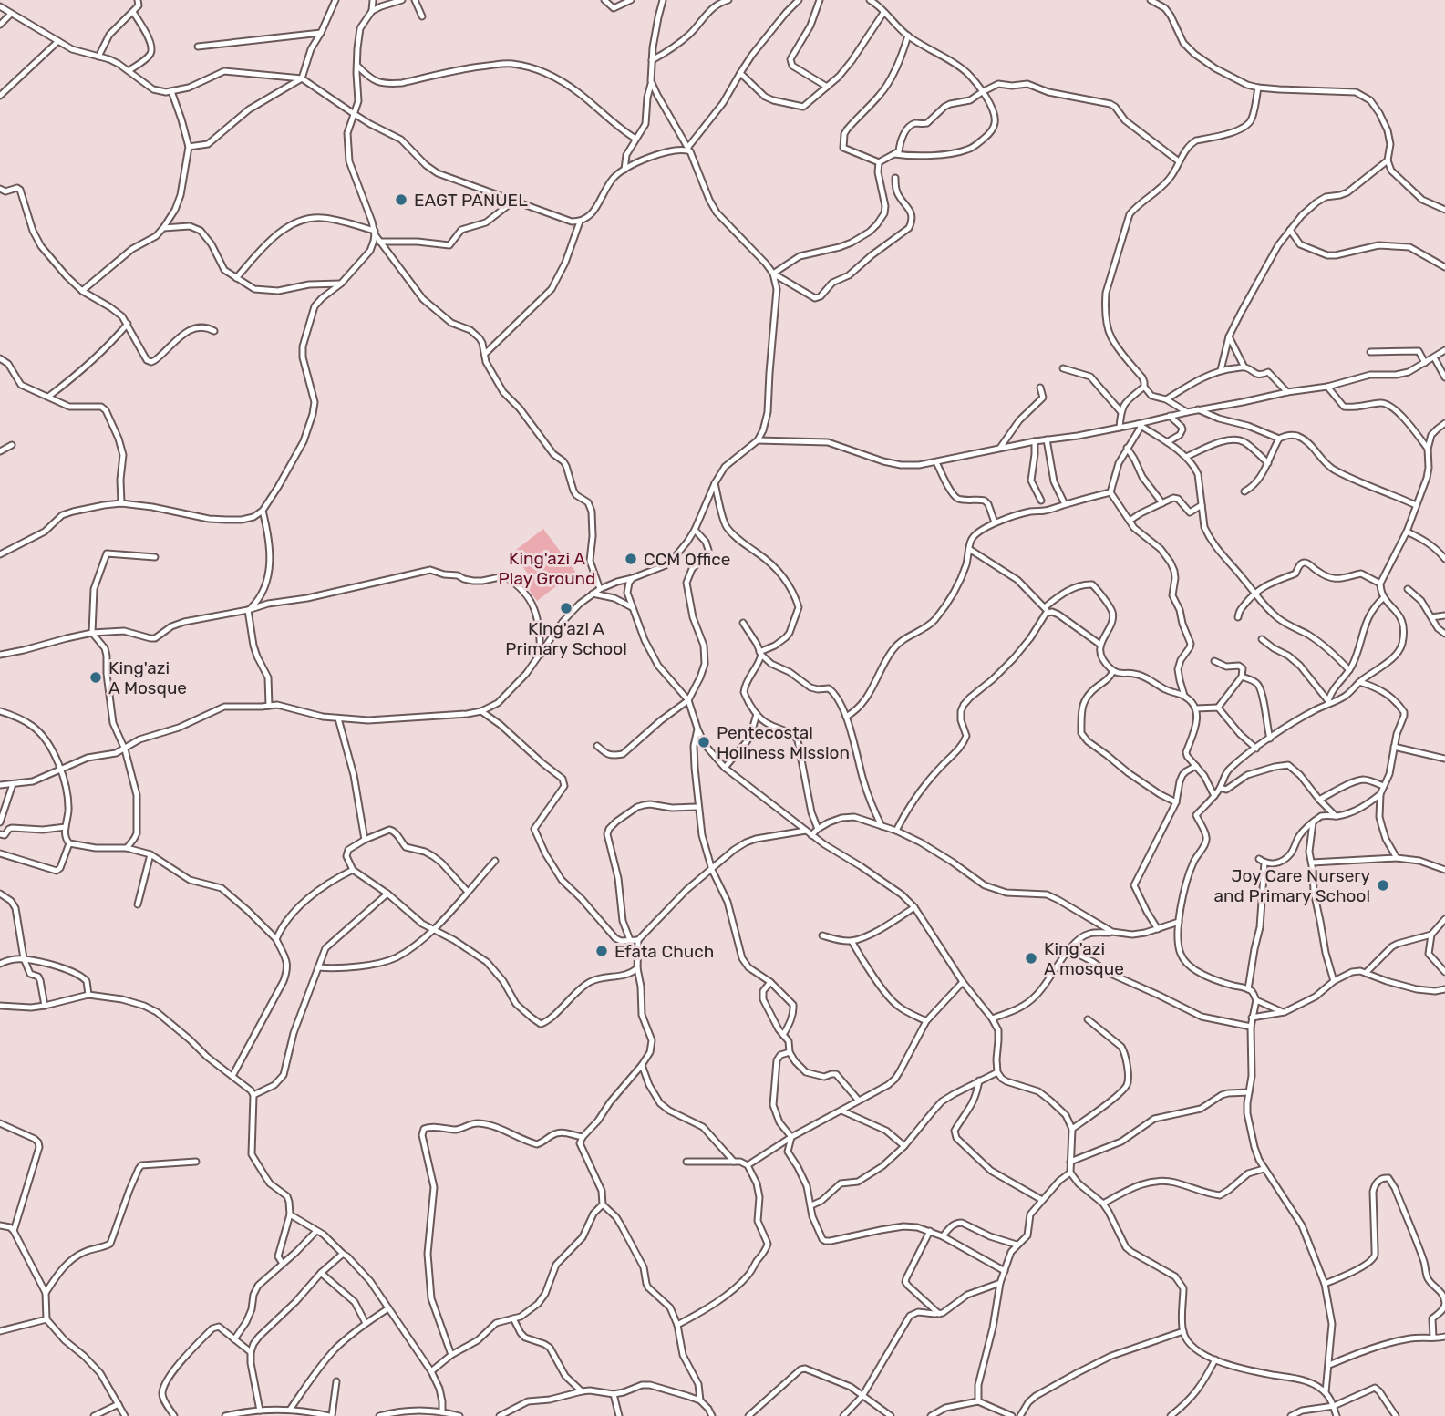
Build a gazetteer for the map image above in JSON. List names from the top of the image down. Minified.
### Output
{"parks":["King'azi A Play Ground"],"places":["EAGT PANUEL","CCM Office","King'azi A Primary School","King'azi A Mosque","Pentecostal Holiness Mission","Joy Care Nursery and Primary School","Efata Chuch","King'azi A mosque"]}
